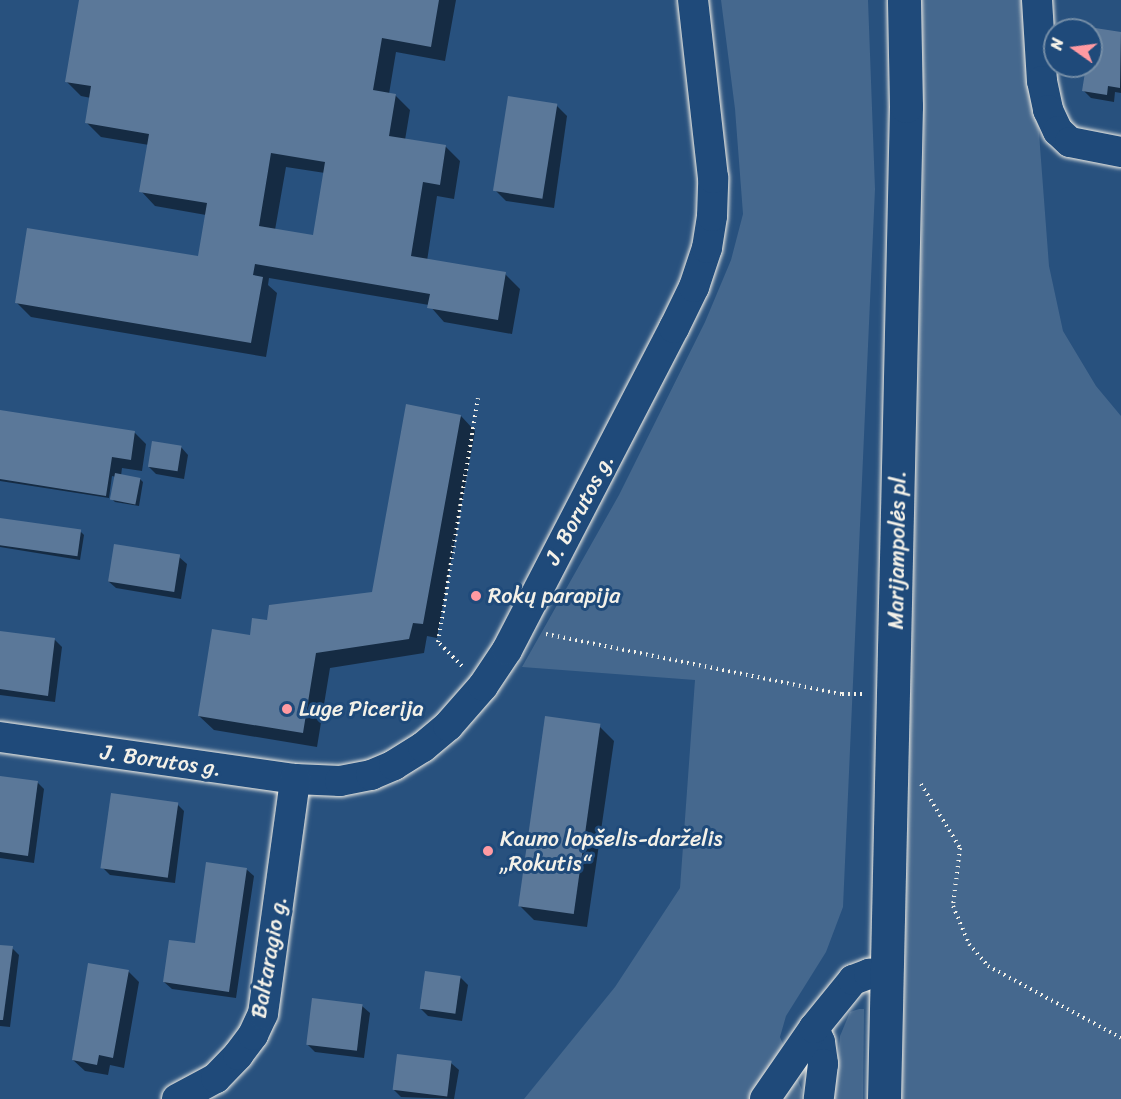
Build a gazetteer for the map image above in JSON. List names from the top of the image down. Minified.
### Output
{"streets":{"main road":["Marijampolės pl."],"street":["J. Borutos g.","Baltaragio g."]},"crossings":[["J. Borutos g.","Baltaragio g."]],"places":["Rokų parapija","Luge Picerija","Kauno lopšelis-darželis „Rokutis“"],"north":"left"}
